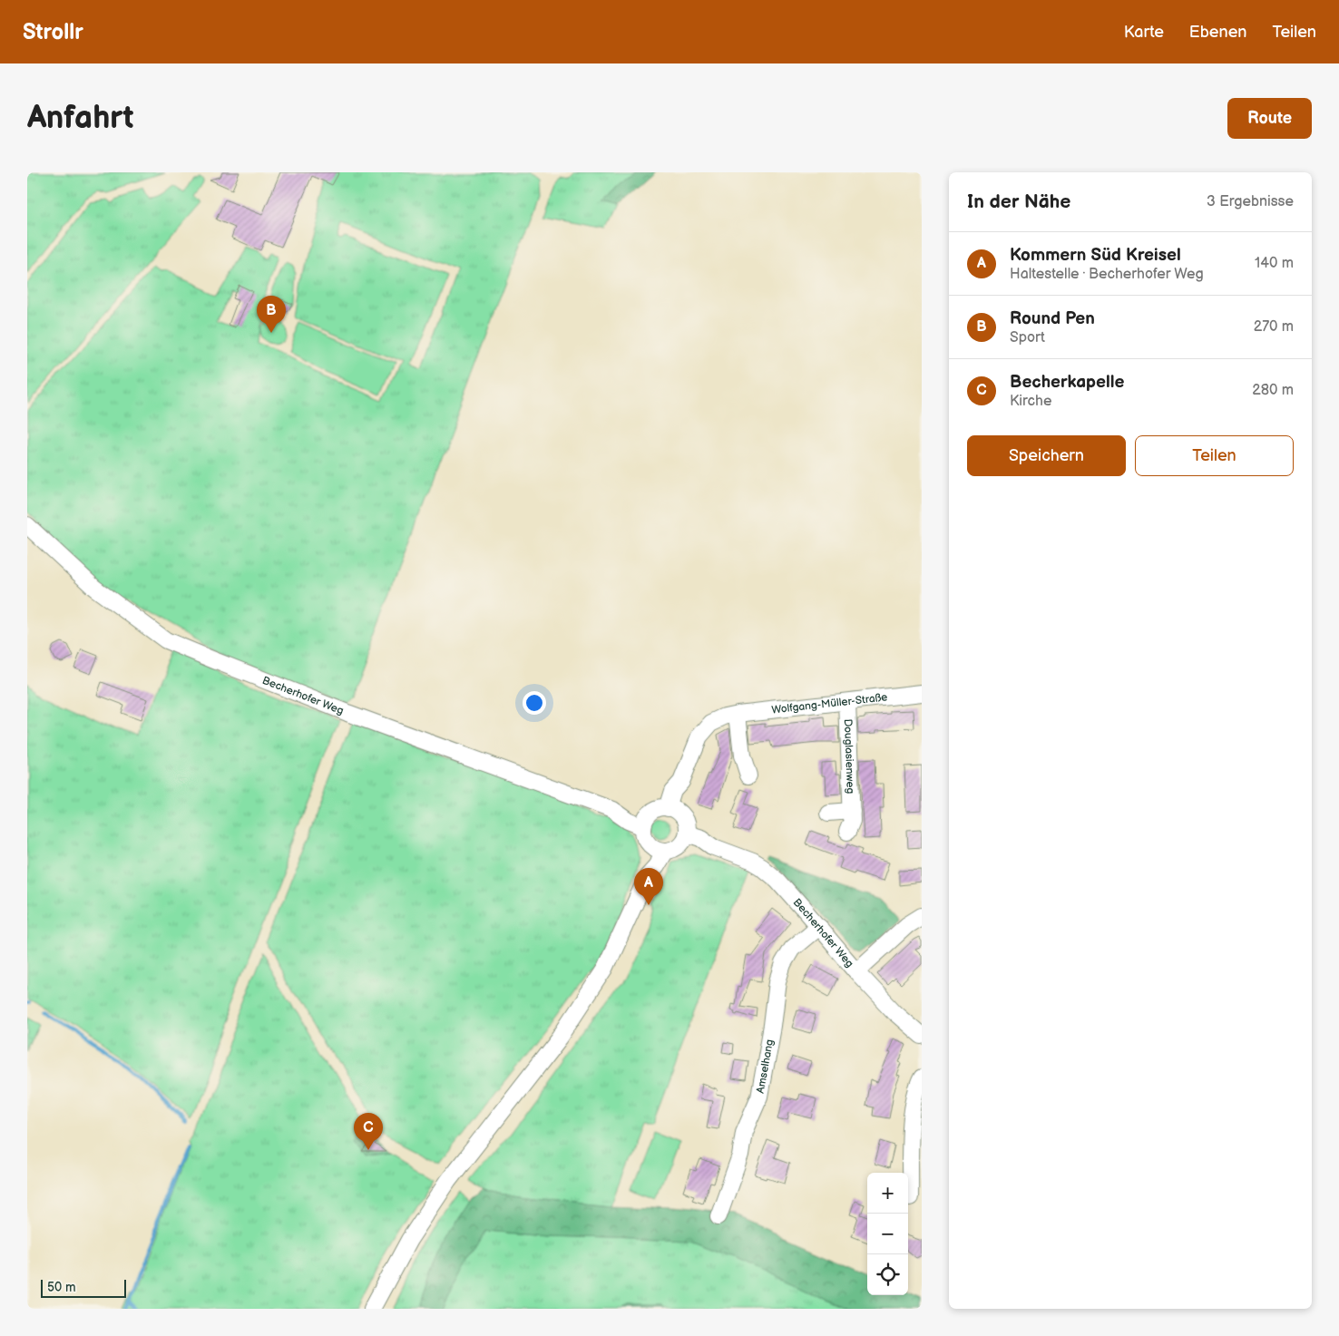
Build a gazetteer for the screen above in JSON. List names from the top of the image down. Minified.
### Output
{"streets":{"street":["Becherhofer Weg","Wolfgang-Müller-Straße","Douglasienweg","Amselhang"]},"crossings":[["Becherhofer Weg","Wolfgang-Müller-Straße"],["Becherhofer Weg","Amselhang"],["Wolfgang-Müller-Straße","Douglasienweg"]],"scale_bar":"50 m","page":{"header":"Strollr","nav":["Karte","Ebenen","Teilen"],"buttons":["Route",["Speichern","Teilen"]],"title":"Anfahrt","heading":["In der Nähe","3 Ergebnisse"],"list":[{"mark":"A","name":"Kommern Süd Kreisel","note":"Haltestelle · Becherhofer Weg","value":"140 m"},{"mark":"B","name":"Round Pen","note":"Sport","value":"270 m"},{"mark":"C","name":"Becherkapelle","note":"Kirche","value":"280 m"}],"pins":["B","A","C"],"map_buttons":["+","−"],"scale":"50 m"}}
